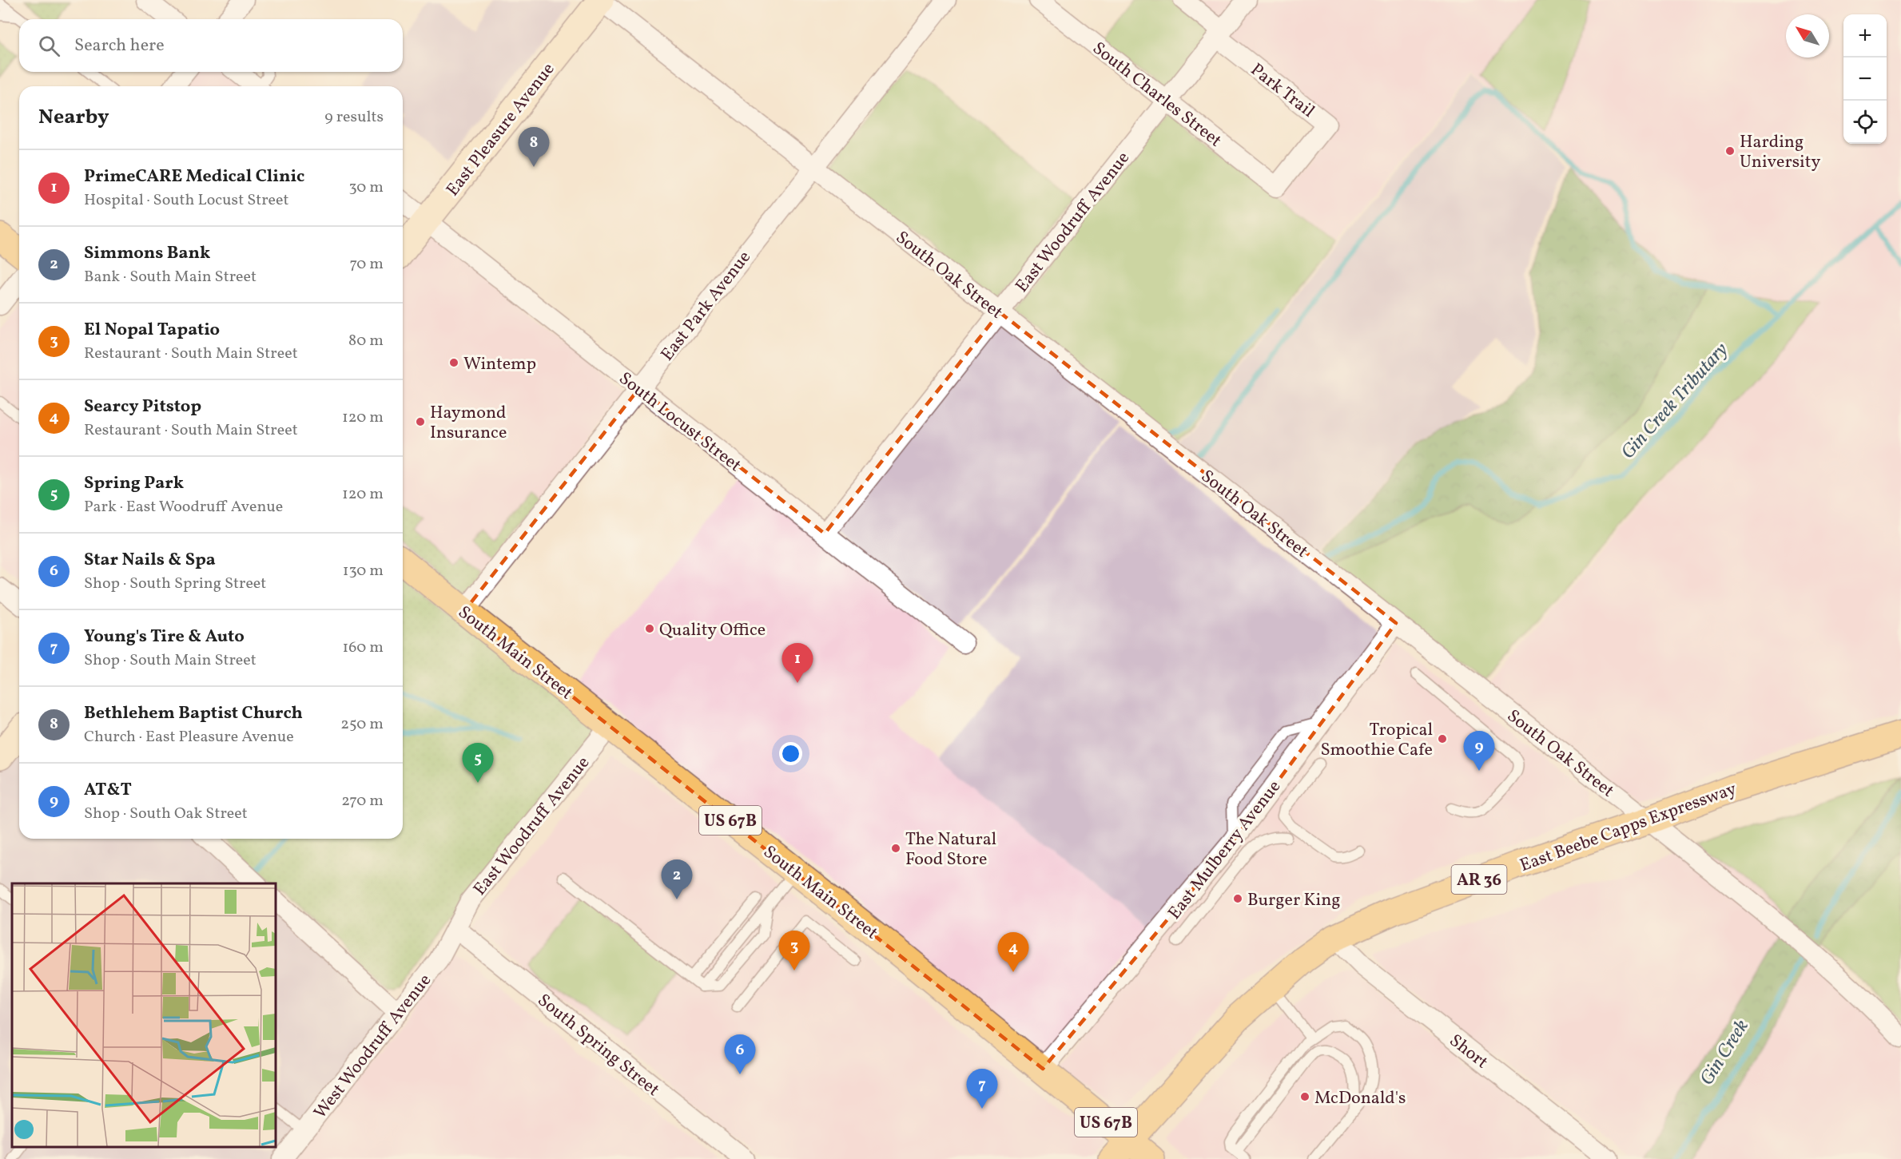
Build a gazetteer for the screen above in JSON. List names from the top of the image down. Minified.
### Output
{"streets":{"main road":["South Main Street","US 67B","East Beebe Capps Expressway","AR 36"],"street":["Park Trail","South Charles Street","East Pleasure Avenue","East Woodruff Avenue","South Oak Street","East Park Avenue","South Locust Street","East Mulberry Avenue","South Spring Street","West Woodruff Avenue","Short"]},"crossings":[["Park Trail","South Charles Street"],["Park Trail","East Woodruff Avenue"],["South Charles Street","East Woodruff Avenue"],["East Pleasure Avenue","South Oak Street"],["East Pleasure Avenue","South Locust Street"],["East Woodruff Avenue","South Oak Street"],["East Woodruff Avenue","South Locust Street"],["East Woodruff Avenue","South Main Street"],["East Woodruff Avenue","South Spring Street"],["East Woodruff Avenue","West Woodruff Avenue"],["South Oak Street","East Park Avenue"],["South Oak Street","East Beebe Capps Expressway"],["South Oak Street","East Mulberry Avenue"],["East Park Avenue","South Locust Street"],["East Park Avenue","South Main Street"],["South Main Street","East Beebe Capps Expressway"],["South Main Street","East Mulberry Avenue"],["East Beebe Capps Expressway","Short"],["South Spring Street","West Woodruff Avenue"]],"water":["Gin Creek Tributary","Gin Creek"],"places":["Harding University","Wintemp","Haymond Insurance","Quality Office","Tropical Smoothie Cafe","The Natural Food Store","Burger King","McDonald's"],"north":"top left","page":{"map_buttons":["+","−"],"search":"Search here","heading":["Nearby","9 results"],"pins":["8","1","9","5","2","3","4","6","7"],"list":[{"mark":"1","name":"PrimeCARE Medical Clinic","note":"Hospital · South Locust Street","value":"30 m"},{"mark":"2","name":"Simmons Bank","note":"Bank · South Main Street","value":"70 m"},{"mark":"3","name":"El Nopal Tapatio","note":"Restaurant · South Main Street","value":"80 m"},{"mark":"4","name":"Searcy Pitstop","note":"Restaurant · South Main Street","value":"120 m"},{"mark":"5","name":"Spring Park","note":"Park · East Woodruff Avenue","value":"120 m"},{"mark":"6","name":"Star Nails & Spa","note":"Shop · South Spring Street","value":"130 m"},{"mark":"7","name":"Young's Tire & Auto","note":"Shop · South Main Street","value":"160 m"},{"mark":"8","name":"Bethlehem Baptist Church","note":"Church · East Pleasure Avenue","value":"250 m"},{"mark":"9","name":"AT&T","note":"Shop · South Oak Street","value":"270 m"}]}}
